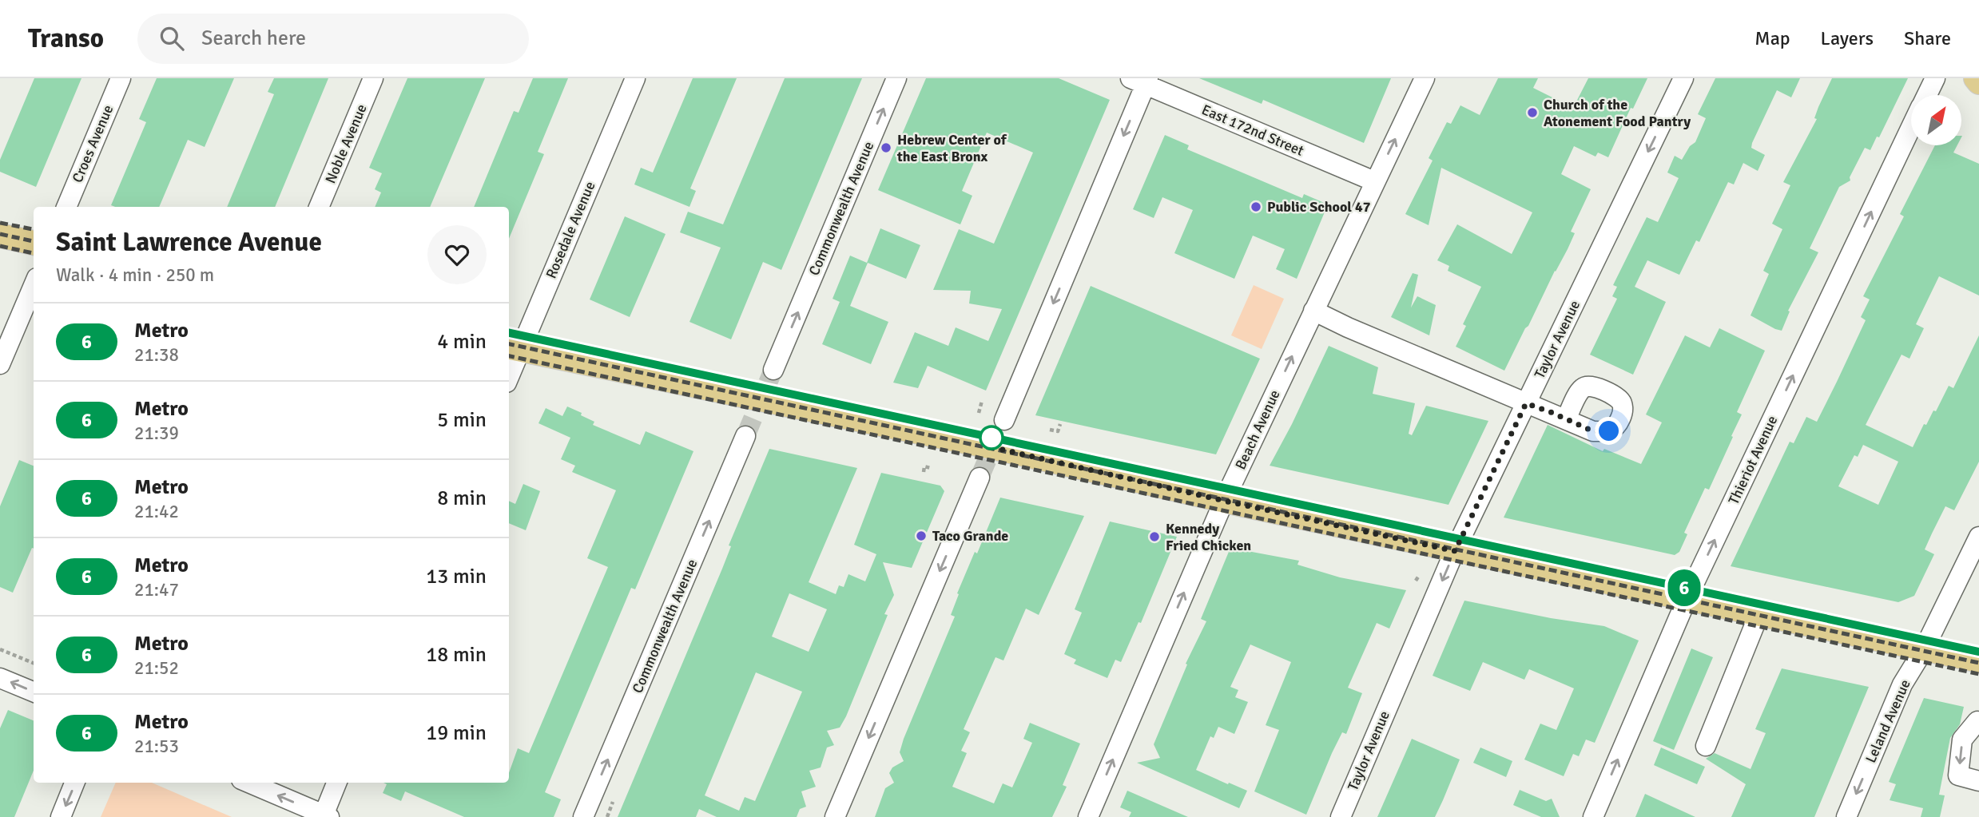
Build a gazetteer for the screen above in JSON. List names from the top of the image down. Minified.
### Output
{"streets":{"street":["East 172nd Street","Croes Avenue","Noble Avenue","Commonwealth Avenue","Rosedale Avenue","Taylor Avenue","Beach Avenue","Thieriot Avenue","Leland Avenue"]},"crossings":[["East 172nd Street","Beach Avenue"]],"one_way":["Commonwealth Avenue","Taylor Avenue","Beach Avenue","Thieriot Avenue"],"places":["Church of the Atonement Food Pantry","Hebrew Center of the East Bronx","Public School 47","Taco Grande","Kennedy Fried Chicken"],"lines":["metro line 6"],"north":"top right","page":{"header":"Transo","search":"Search here","nav":["Map","Layers","Share"],"on_map":"6","heading":["Saint Lawrence Avenue","Walk · 4 min · 250 m"],"list":[{"mark":"6","name":"Metro","note":"21:38","value":"4 min"},{"mark":"6","name":"Metro","note":"21:39","value":"5 min"},{"mark":"6","name":"Metro","note":"21:42","value":"8 min"},{"mark":"6","name":"Metro","note":"21:47","value":"13 min"},{"mark":"6","name":"Metro","note":"21:52","value":"18 min"},{"mark":"6","name":"Metro","note":"21:53","value":"19 min"}]}}
